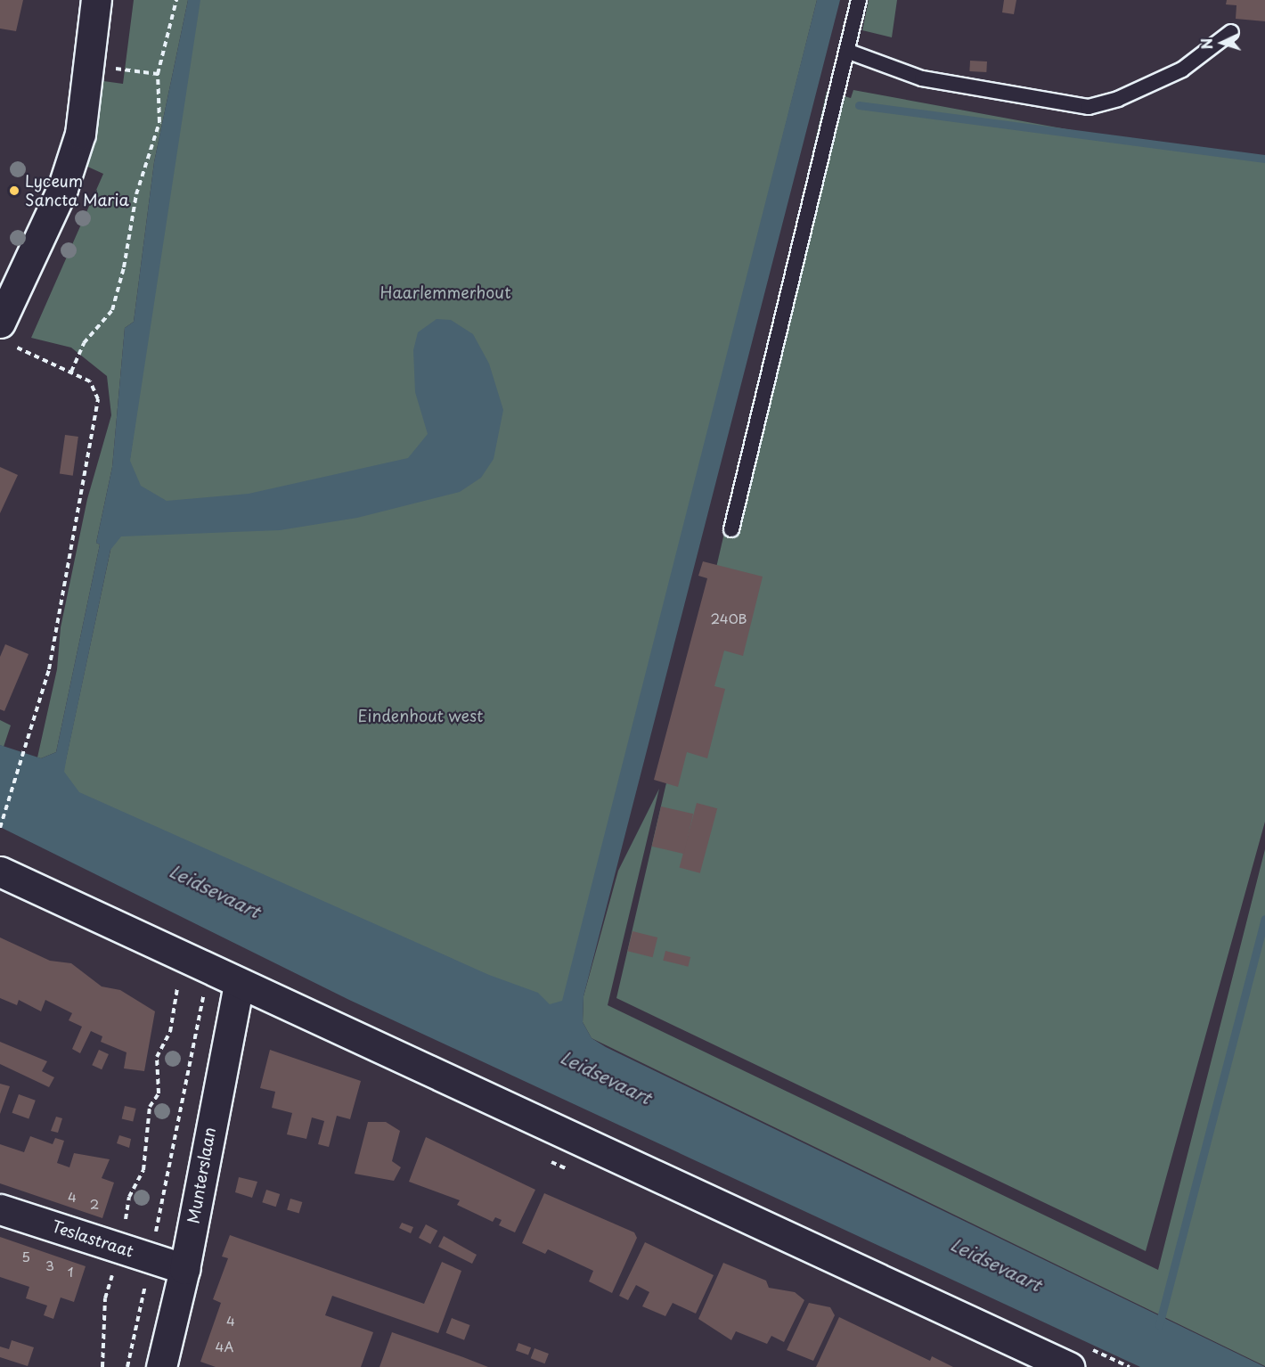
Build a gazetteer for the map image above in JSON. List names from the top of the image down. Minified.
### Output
{"streets":{"main road":["Munterslaan","Teslastraat"]},"crossings":[["Munterslaan","Teslastraat"]],"water":["Leidsevaart"],"parks":["Haarlemmerhout","Eindenhout west"],"places":["Lyceum Sancta Maria"],"house_numbers":["240B","4","2","5","3","1","4","4A"],"north":"left"}
